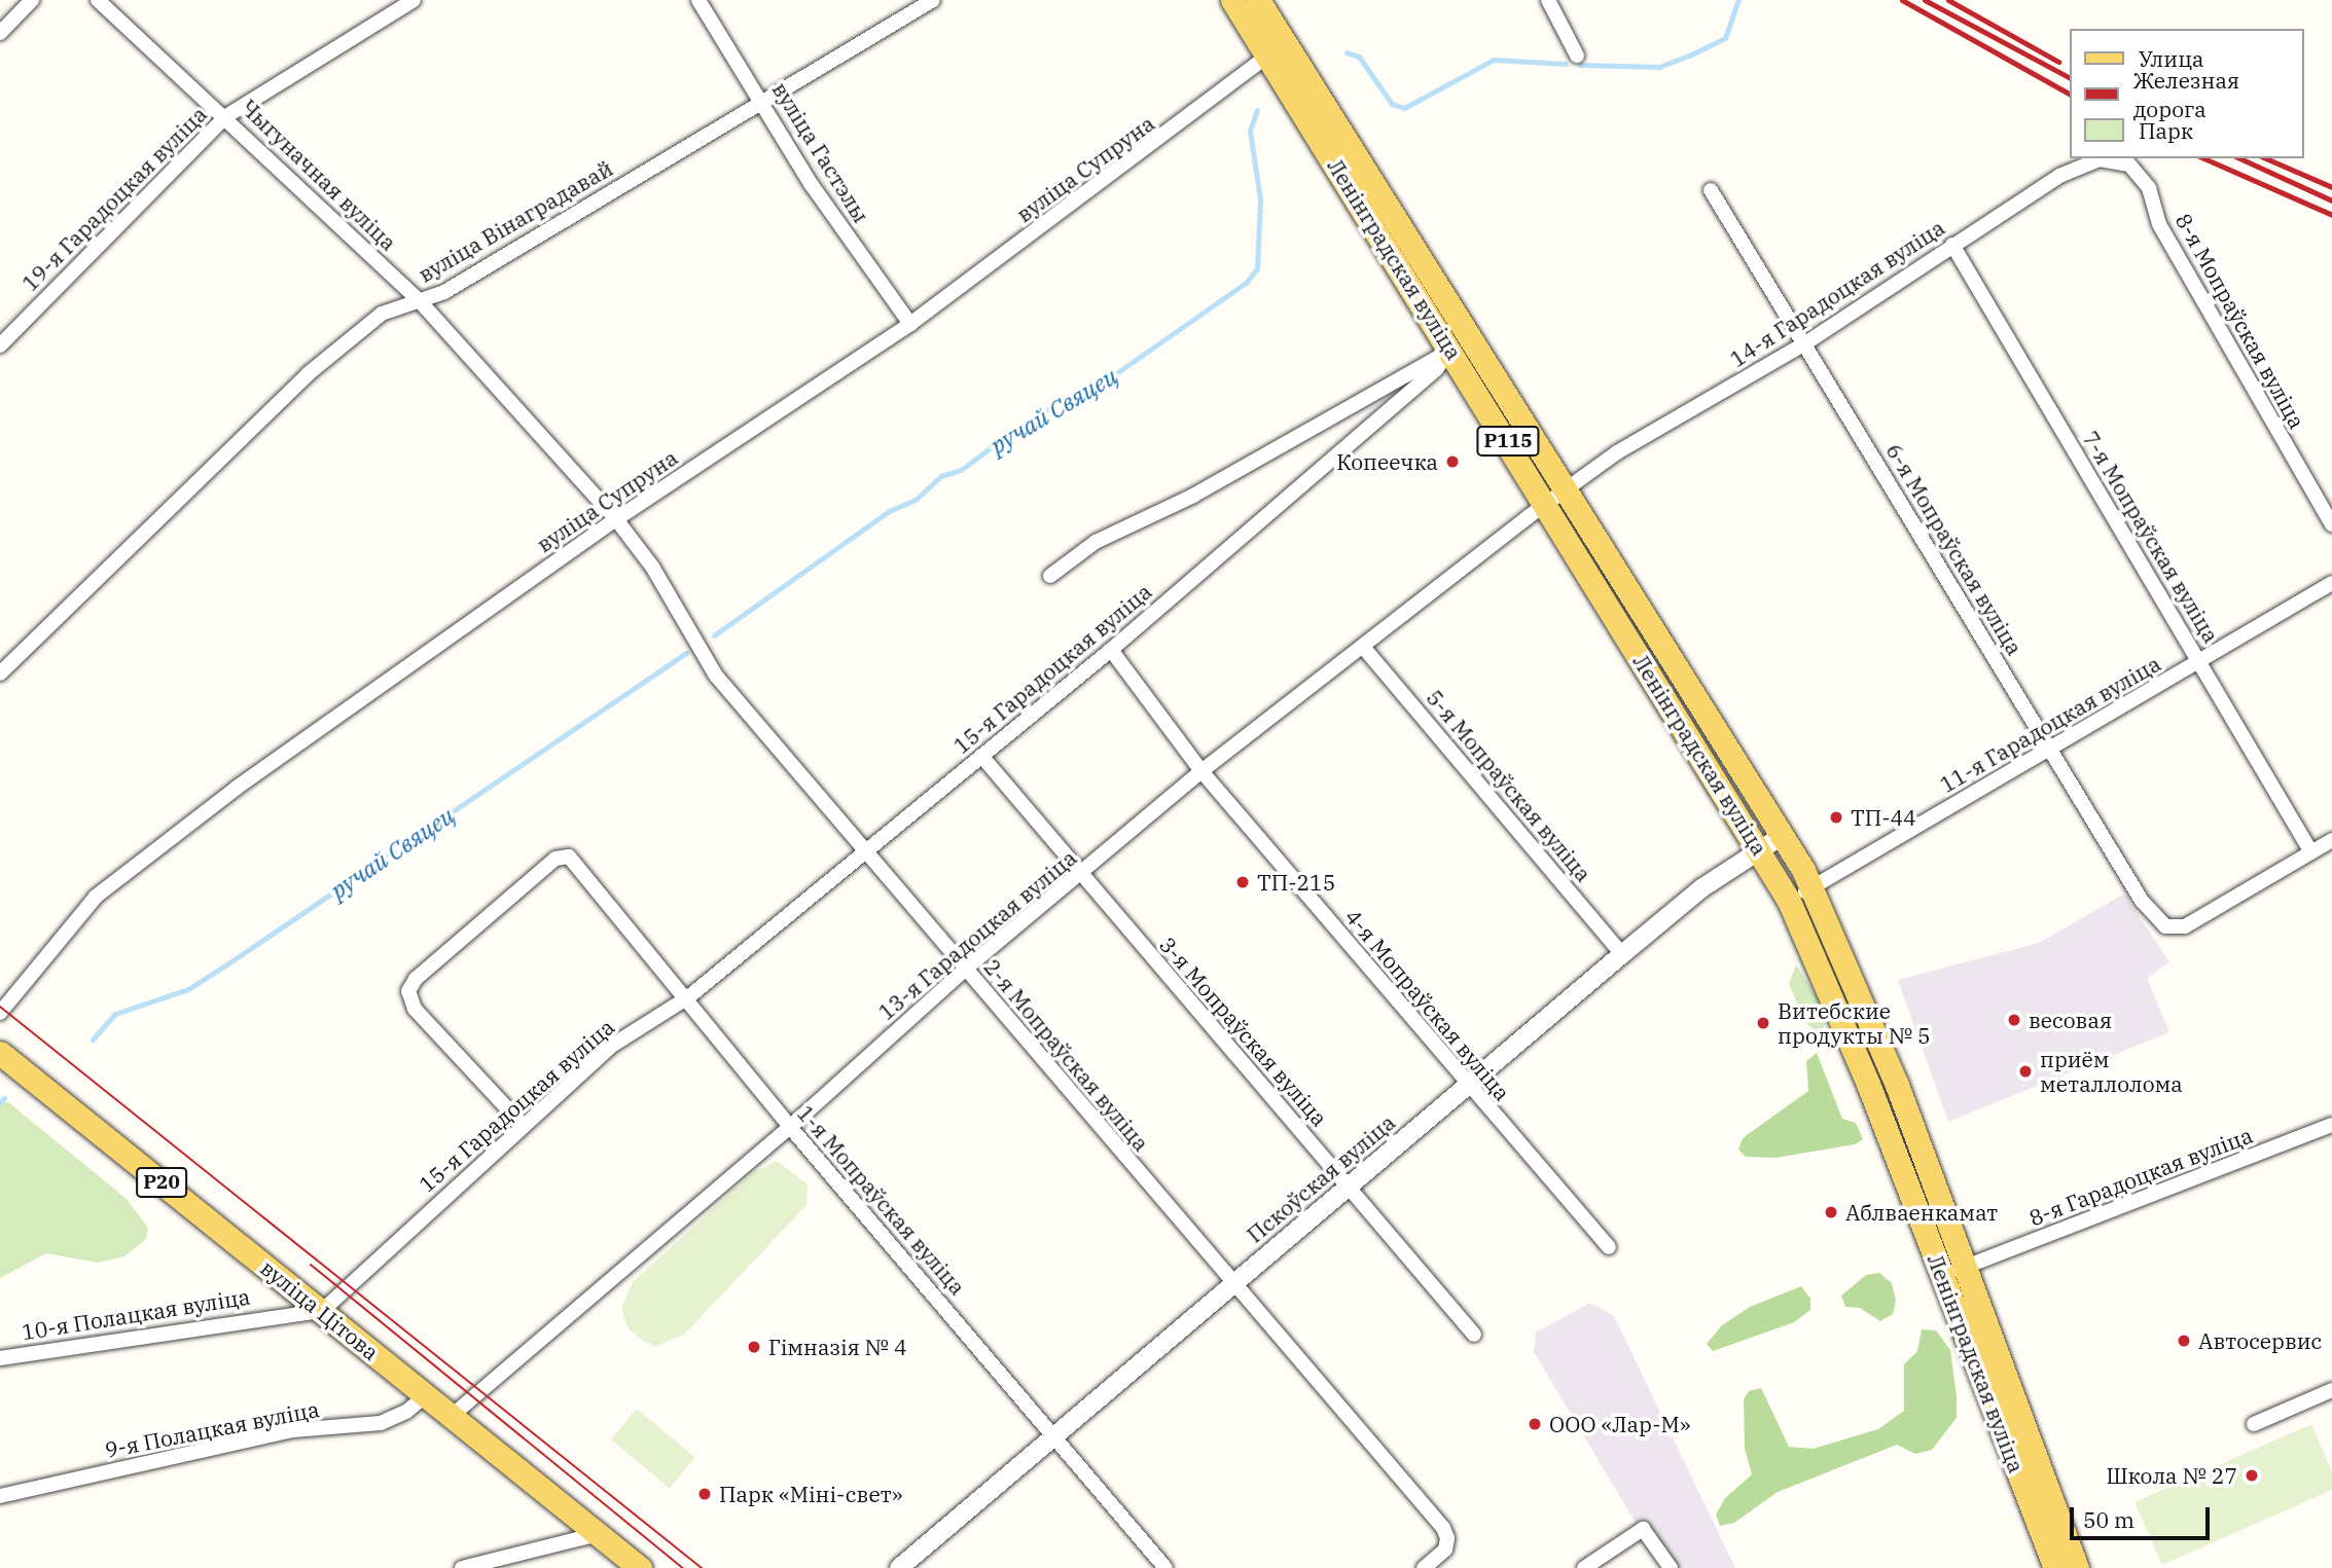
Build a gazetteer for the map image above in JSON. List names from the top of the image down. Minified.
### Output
{"streets":{"main road":["Ленінградская вуліца","Р115","Р20","вуліца Цітова"],"street":["вуліца Гастэлы","вуліца Супруна","Чыгуначная вуліца","19-я Гарадоцкая вуліца","вуліца Вінаградавай","14-я Гарадоцкая вуліца","8-я Мопраўская вуліца","7-я Мопраўская вуліца","6-я Мопраўская вуліца","15-я Гарадоцкая вуліца","11-я Гарадоцкая вуліца","5-я Мопраўская вуліца","13-я Гарадоцкая вуліца","4-я Мопраўская вуліца","3-я Мопраўская вуліца","2-я Мопраўская вуліца","8-я Гарадоцкая вуліца","Пскоўская вуліца","1-я Мопраўская вуліца","10-я Полацкая вуліца","9-я Полацкая вуліца"]},"crossings":[["вуліца Гастэлы","вуліца Супруна"],["вуліца Гастэлы","вуліца Вінаградавай"],["вуліца Супруна","Чыгуначная вуліца"],["вуліца Супруна","Ленінградская вуліца"],["вуліца Супруна","2-я Мопраўская вуліца"],["Чыгуначная вуліца","19-я Гарадоцкая вуліца"],["Чыгуначная вуліца","вуліца Вінаградавай"],["Чыгуначная вуліца","2-я Мопраўская вуліца"],["Ленінградская вуліца","14-я Гарадоцкая вуліца"],["Ленінградская вуліца","15-я Гарадоцкая вуліца"],["Ленінградская вуліца","11-я Гарадоцкая вуліца"],["Ленінградская вуліца","13-я Гарадоцкая вуліца"],["Ленінградская вуліца","8-я Гарадоцкая вуліца"],["Ленінградская вуліца","Пскоўская вуліца"],["14-я Гарадоцкая вуліца","8-я Мопраўская вуліца"],["14-я Гарадоцкая вуліца","7-я Мопраўская вуліца"],["14-я Гарадоцкая вуліца","6-я Мопраўская вуліца"],["14-я Гарадоцкая вуліца","13-я Гарадоцкая вуліца"],["7-я Мопраўская вуліца","6-я Мопраўская вуліца"],["7-я Мопраўская вуліца","11-я Гарадоцкая вуліца"],["6-я Мопраўская вуліца","11-я Гарадоцкая вуліца"],["15-я Гарадоцкая вуліца","4-я Мопраўская вуліца"],["15-я Гарадоцкая вуліца","3-я Мопраўская вуліца"],["15-я Гарадоцкая вуліца","2-я Мопраўская вуліца"],["15-я Гарадоцкая вуліца","1-я Мопраўская вуліца"],["15-я Гарадоцкая вуліца","вуліца Цітова"],["15-я Гарадоцкая вуліца","10-я Полацкая вуліца"],["5-я Мопраўская вуліца","13-я Гарадоцкая вуліца"],["5-я Мопраўская вуліца","Пскоўская вуліца"],["13-я Гарадоцкая вуліца","4-я Мопраўская вуліца"],["13-я Гарадоцкая вуліца","3-я Мопраўская вуліца"],["13-я Гарадоцкая вуліца","2-я Мопраўская вуліца"],["13-я Гарадоцкая вуліца","1-я Мопраўская вуліца"],["13-я Гарадоцкая вуліца","вуліца Цітова"],["4-я Мопраўская вуліца","Пскоўская вуліца"],["3-я Мопраўская вуліца","Пскоўская вуліца"],["2-я Мопраўская вуліца","Пскоўская вуліца"],["Пскоўская вуліца","1-я Мопраўская вуліца"],["вуліца Цітова","10-я Полацкая вуліца"],["вуліца Цітова","9-я Полацкая вуліца"]],"water":["ручай Свяцец"],"places":["Копеечка","ТП-44","ТП-215","весовая","Витебские продукты № 5","приём металлолома","Аблваенкамат","Автосервис","Гімназія № 4","ООО «Лар-М»","Школа № 27","Парк «Міні-свет»"],"legend":["Улица","Железная дорога","Парк"],"scale_bar":"50 m"}
